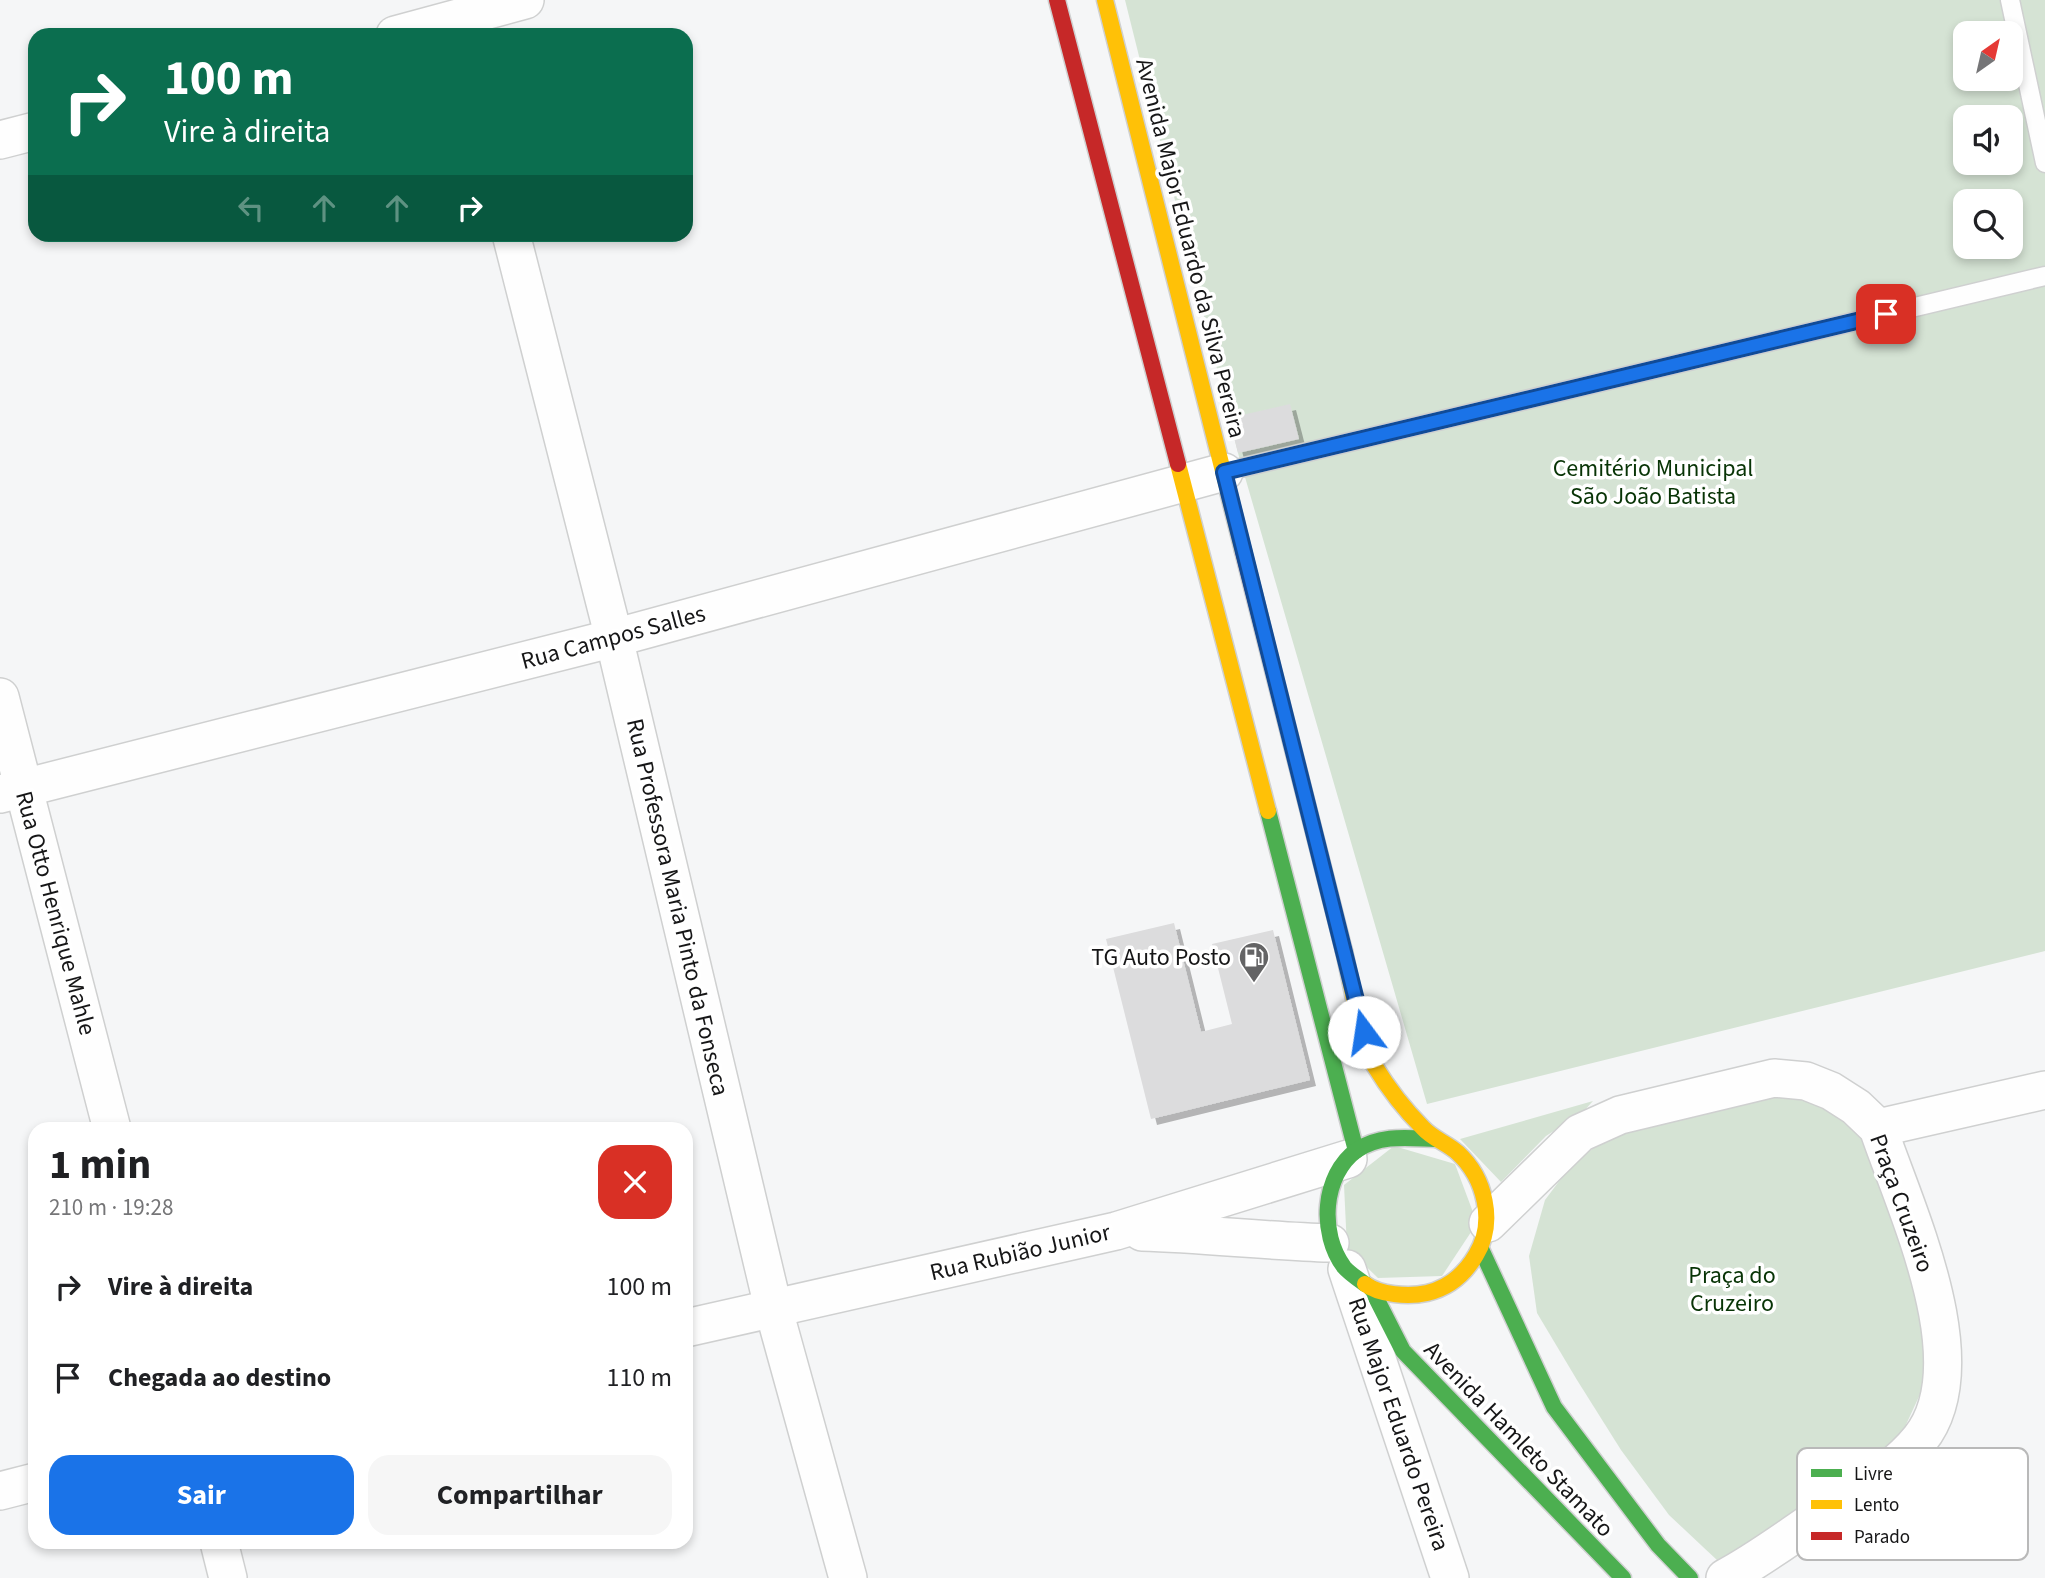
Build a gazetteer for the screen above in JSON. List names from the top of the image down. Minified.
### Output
{"streets":{"main road":["Avenida Major Eduardo da Silva Pereira","Avenida Hamleto Stamato"],"street":["Rua Campos Salles","Rua Professora Maria Pinto da Fonseca","Rua Otto Henrique Mahle","Praça Cruzeiro","Rua Rubião Junior","Rua Major Eduardo Pereira"]},"crossings":[["Avenida Major Eduardo da Silva Pereira","Rua Campos Salles"],["Avenida Major Eduardo da Silva Pereira","Praça Cruzeiro"],["Avenida Major Eduardo da Silva Pereira","Rua Rubião Junior"],["Avenida Major Eduardo da Silva Pereira","Rua Major Eduardo Pereira"],["Avenida Major Eduardo da Silva Pereira","Avenida Hamleto Stamato"],["Rua Campos Salles","Rua Professora Maria Pinto da Fonseca"],["Rua Campos Salles","Rua Otto Henrique Mahle"],["Rua Professora Maria Pinto da Fonseca","Rua Rubião Junior"],["Praça Cruzeiro","Rua Rubião Junior"],["Praça Cruzeiro","Rua Major Eduardo Pereira"],["Praça Cruzeiro","Avenida Hamleto Stamato"],["Rua Rubião Junior","Rua Major Eduardo Pereira"],["Rua Rubião Junior","Avenida Hamleto Stamato"],["Rua Major Eduardo Pereira","Avenida Hamleto Stamato"]],"parks":["Cemitério Municipal São João Batista","Praça do Cruzeiro"],"places":{"fuel station":["TG Auto Posto"]},"legend":["Livre","Lento","Parado"],"north":"top right","page":{"turn":["100 m","Vire à direita"],"heading":["1 min","210 m · 19:28"],"list":[{"name":"Vire à direita","value":"100 m"},{"name":"Chegada ao destino","value":"110 m"}],"buttons":["Sair","Compartilhar"]}}
